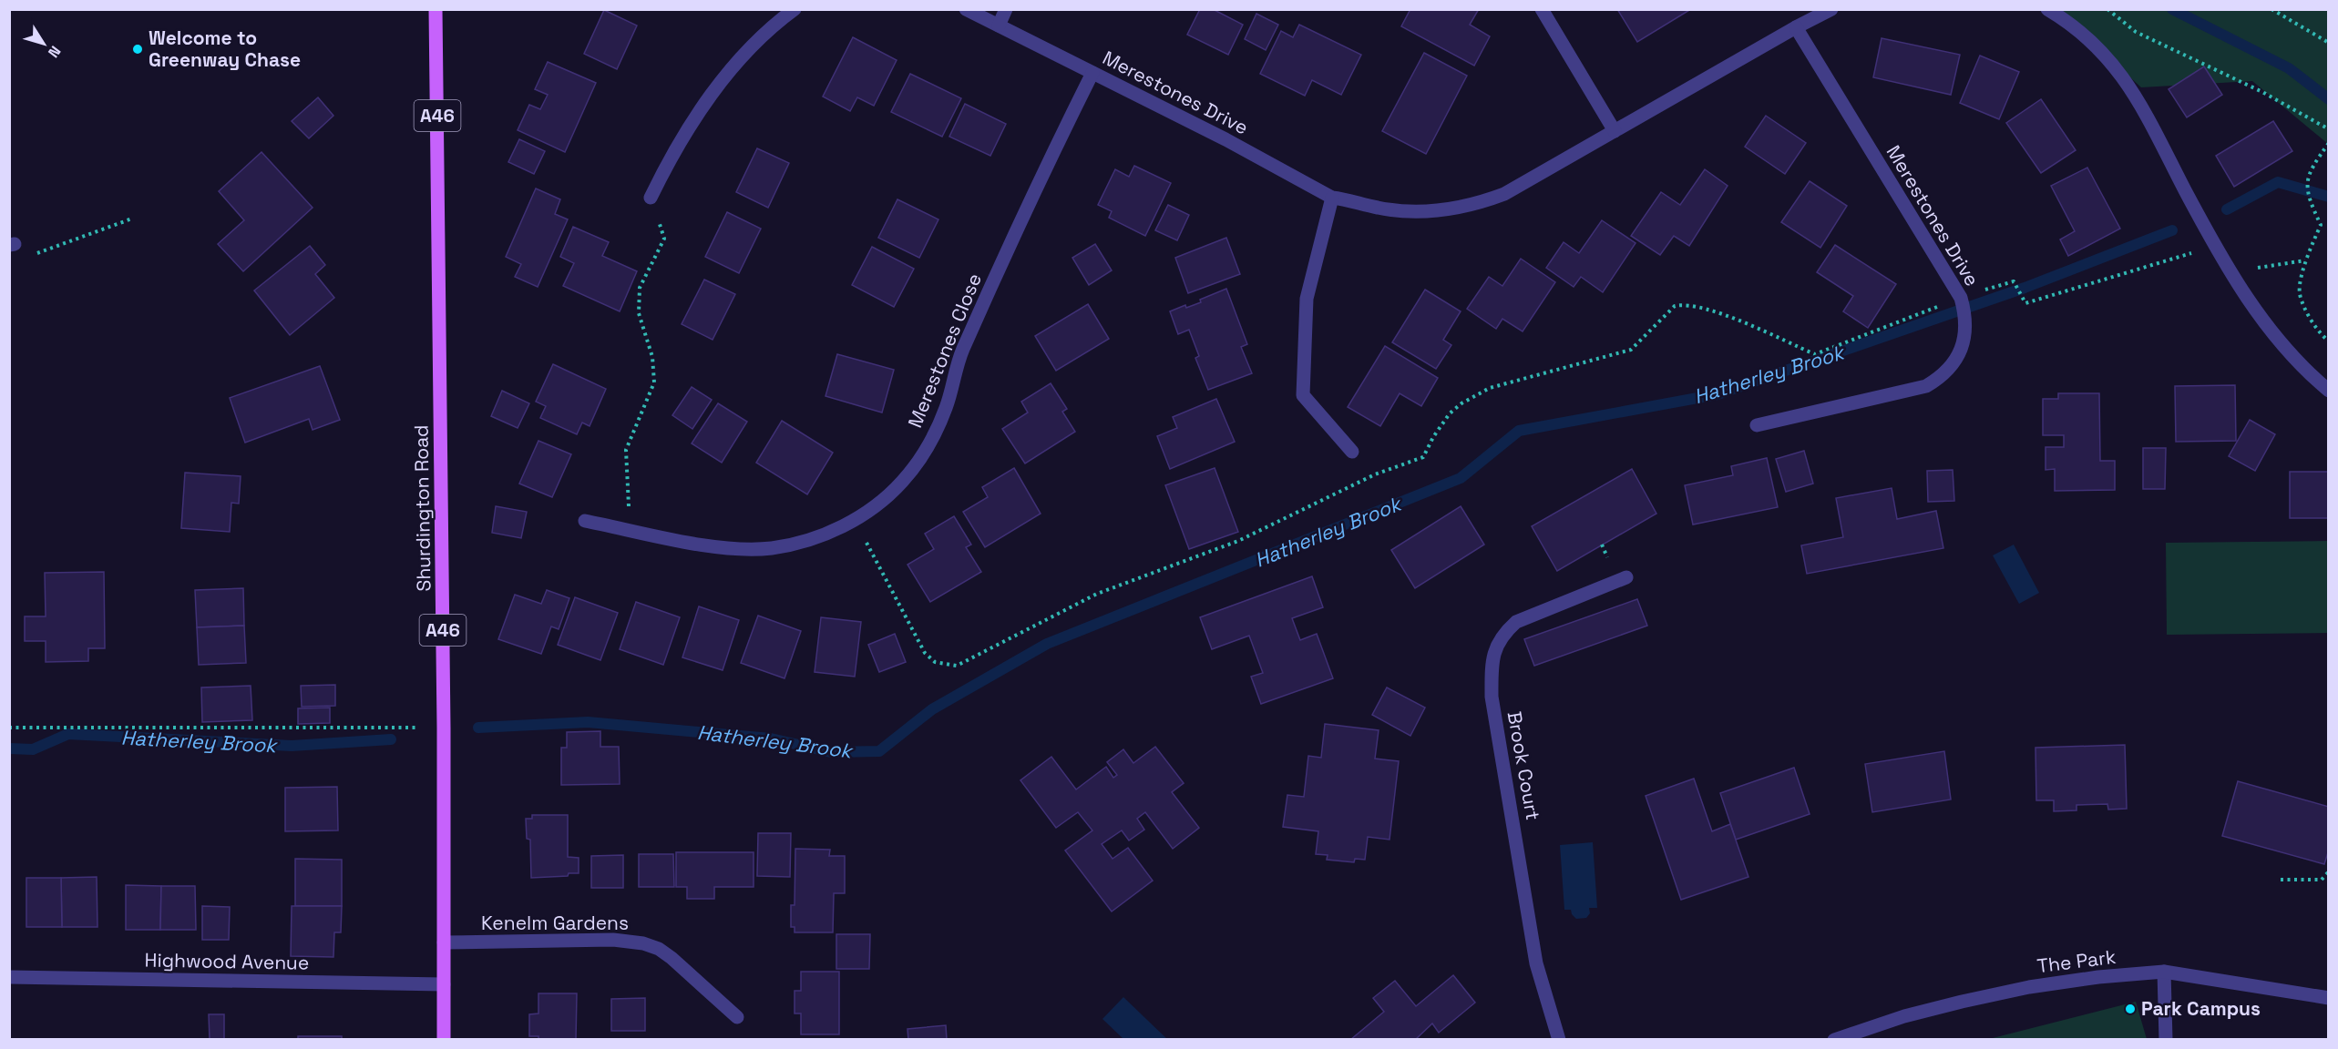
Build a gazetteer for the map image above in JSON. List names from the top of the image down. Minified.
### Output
{"streets":{"main road":["A46","Shurdington Road"],"street":["Merestones Drive","Merestones Close","Brook Court","Kenelm Gardens","Highwood Avenue","The Park"]},"crossings":[["Merestones Drive","Merestones Close"],["Shurdington Road","Kenelm Gardens"],["Shurdington Road","Highwood Avenue"]],"water":["Hatherley Brook"],"places":["Welcome to Greenway Chase","Park Campus"],"north":"bottom right"}
